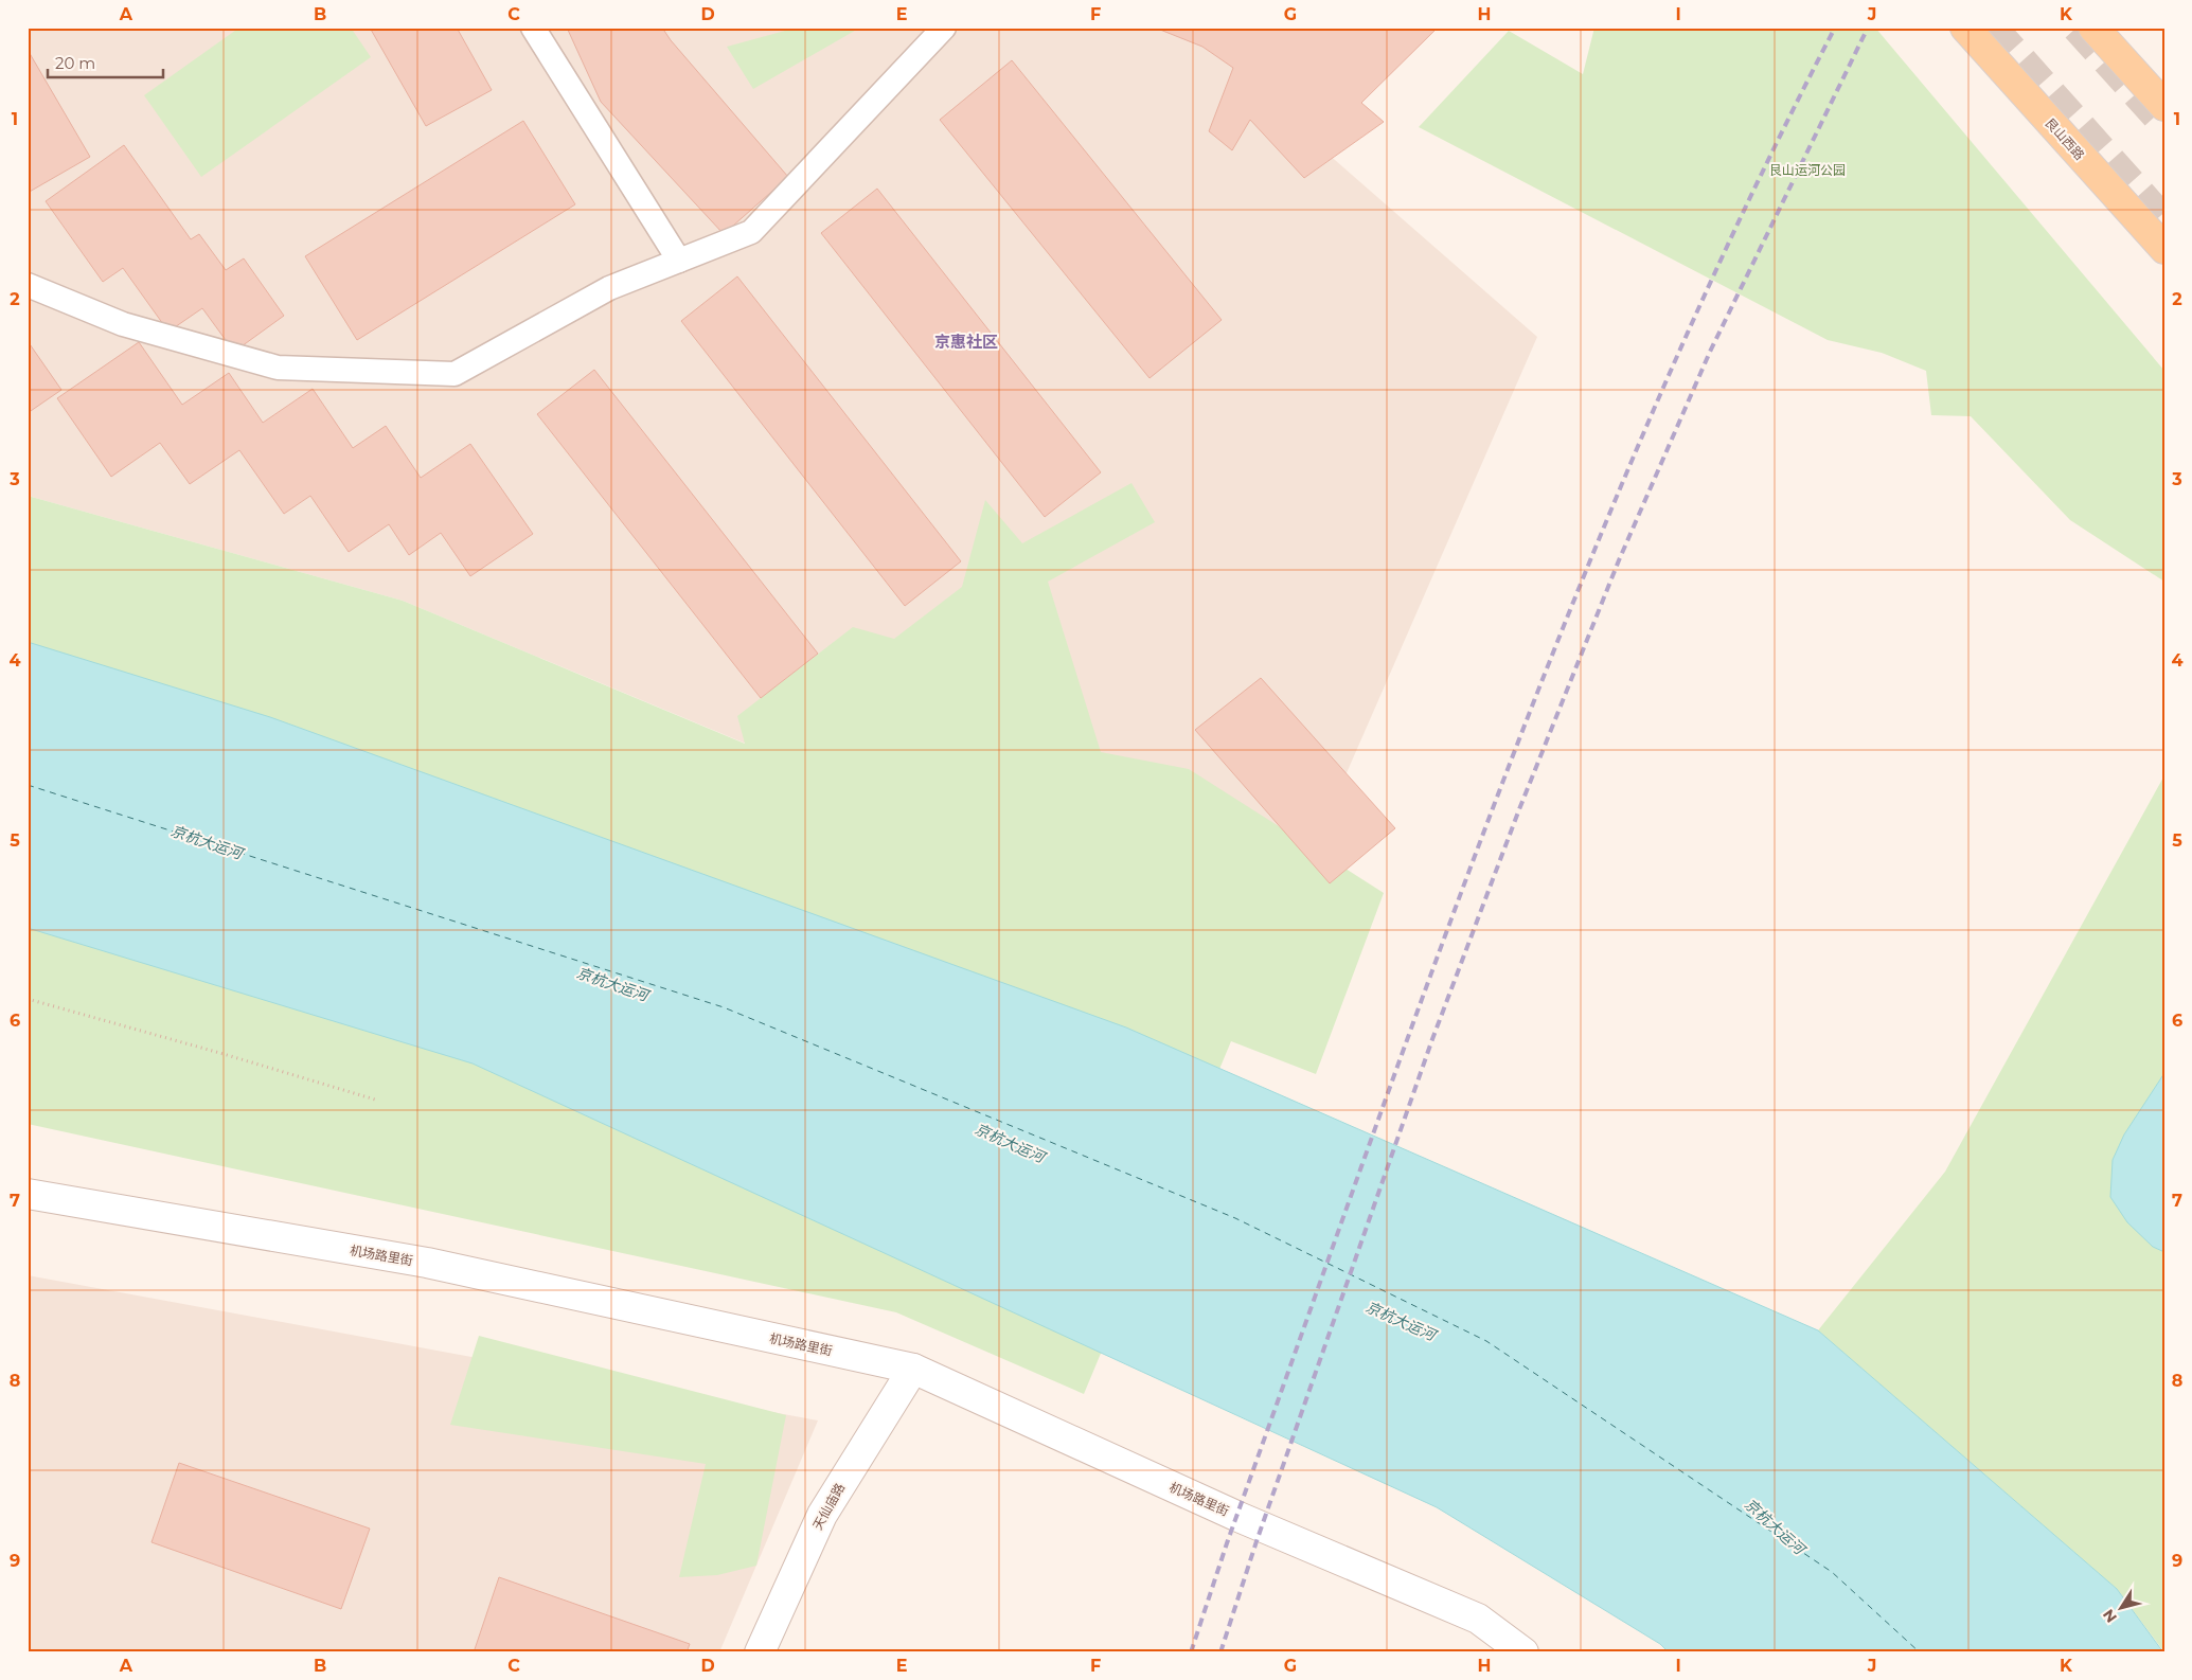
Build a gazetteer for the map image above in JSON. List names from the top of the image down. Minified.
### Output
{"streets":{"main road":["艮山西路"],"street":["机场路里街","天仙庙路"]},"crossings":[["机场路里街","天仙庙路"]],"districts":["京惠社区"],"water":["京杭大运河"],"parks":["艮山运河公园"],"scale_bar":"20 m","north":"bottom left","grid":{"columns":["A","B","C","D","E","F","G","H","I","J","K"],"rows":["1","2","3","4","5","6","7","8","9"]}}
